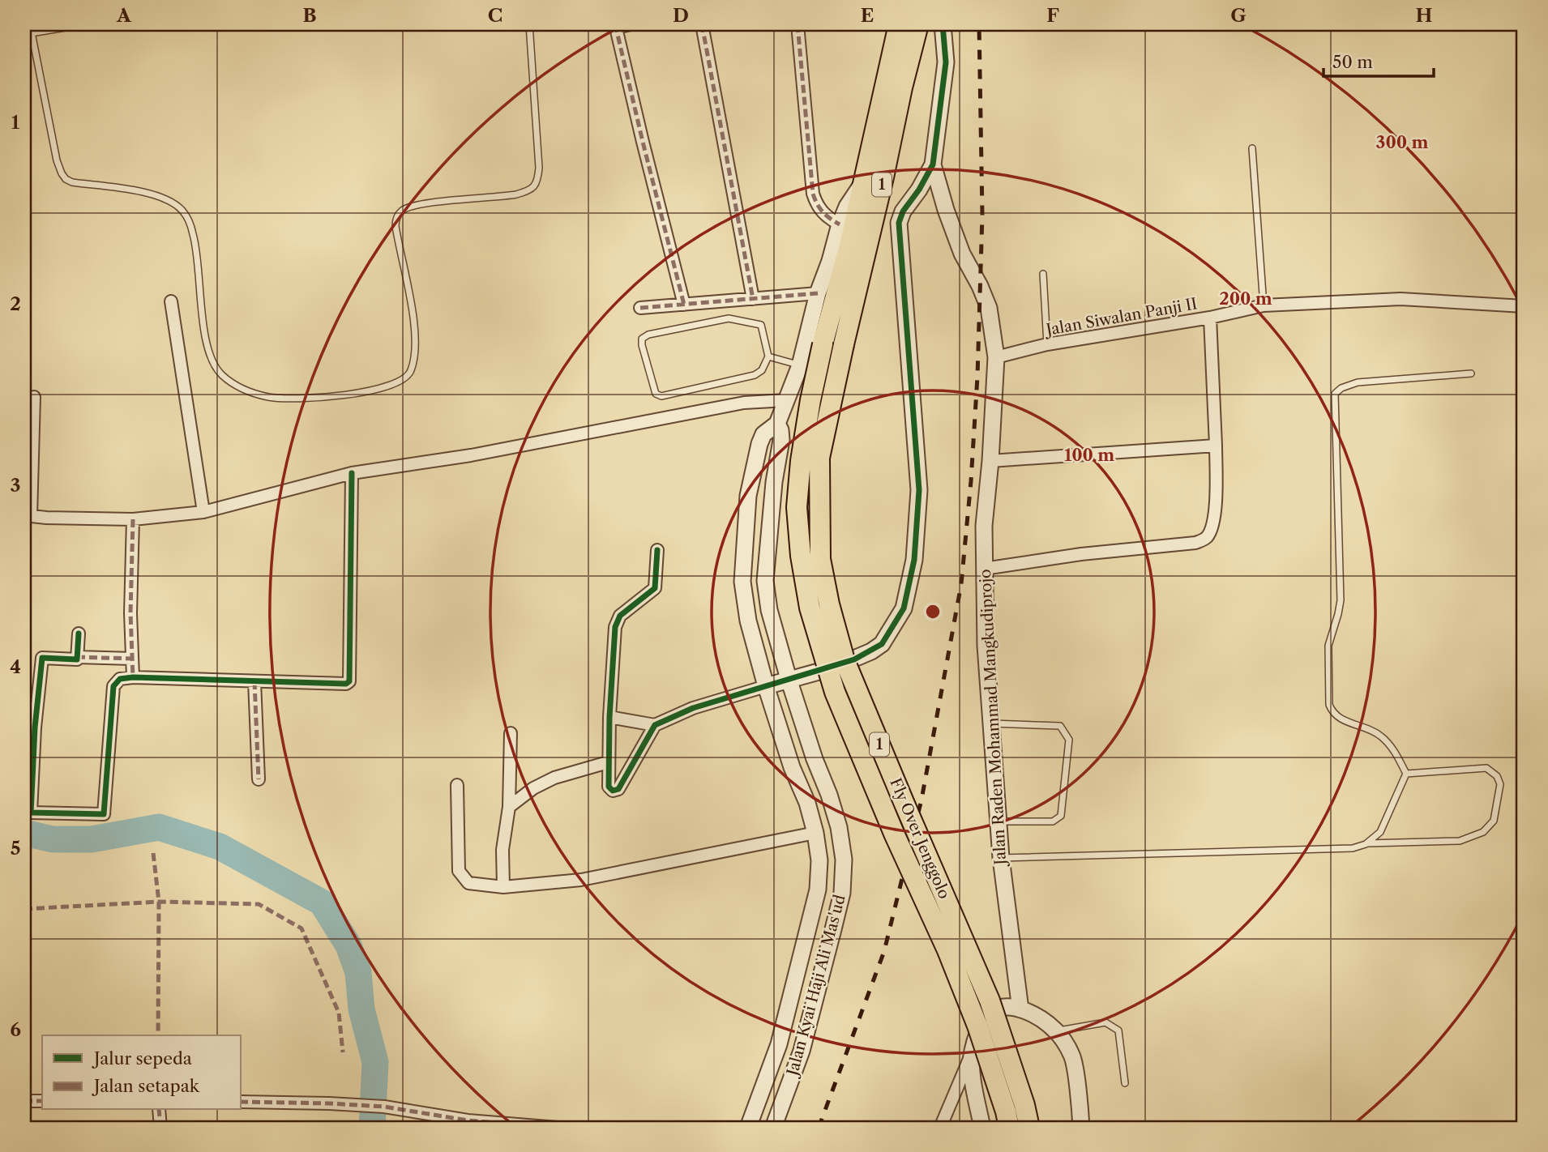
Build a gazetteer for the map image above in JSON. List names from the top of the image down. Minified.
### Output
{"streets":{"highway":["1","Fly Over Jenggolo"],"street":["Jalan Siwalan Panji II","Jalan Raden Mohammad Mangkudiprojo","Jalan Kyai Haji Ali Mas'ud"]},"crossings":[["1","Fly Over Jenggolo"],["Jalan Siwalan Panji II","Jalan Raden Mohammad Mangkudiprojo"],["Jalan Raden Mohammad Mangkudiprojo","Jalan Kyai Haji Ali Mas'ud"]],"legend":["Jalur sepeda","Jalan setapak"],"scale_bar":"50 m","grid":{"columns":["A","B","C","D","E","F","G","H"],"rows":["1","2","3","4","5","6"]},"rings":["300 m","200 m","100 m"]}
